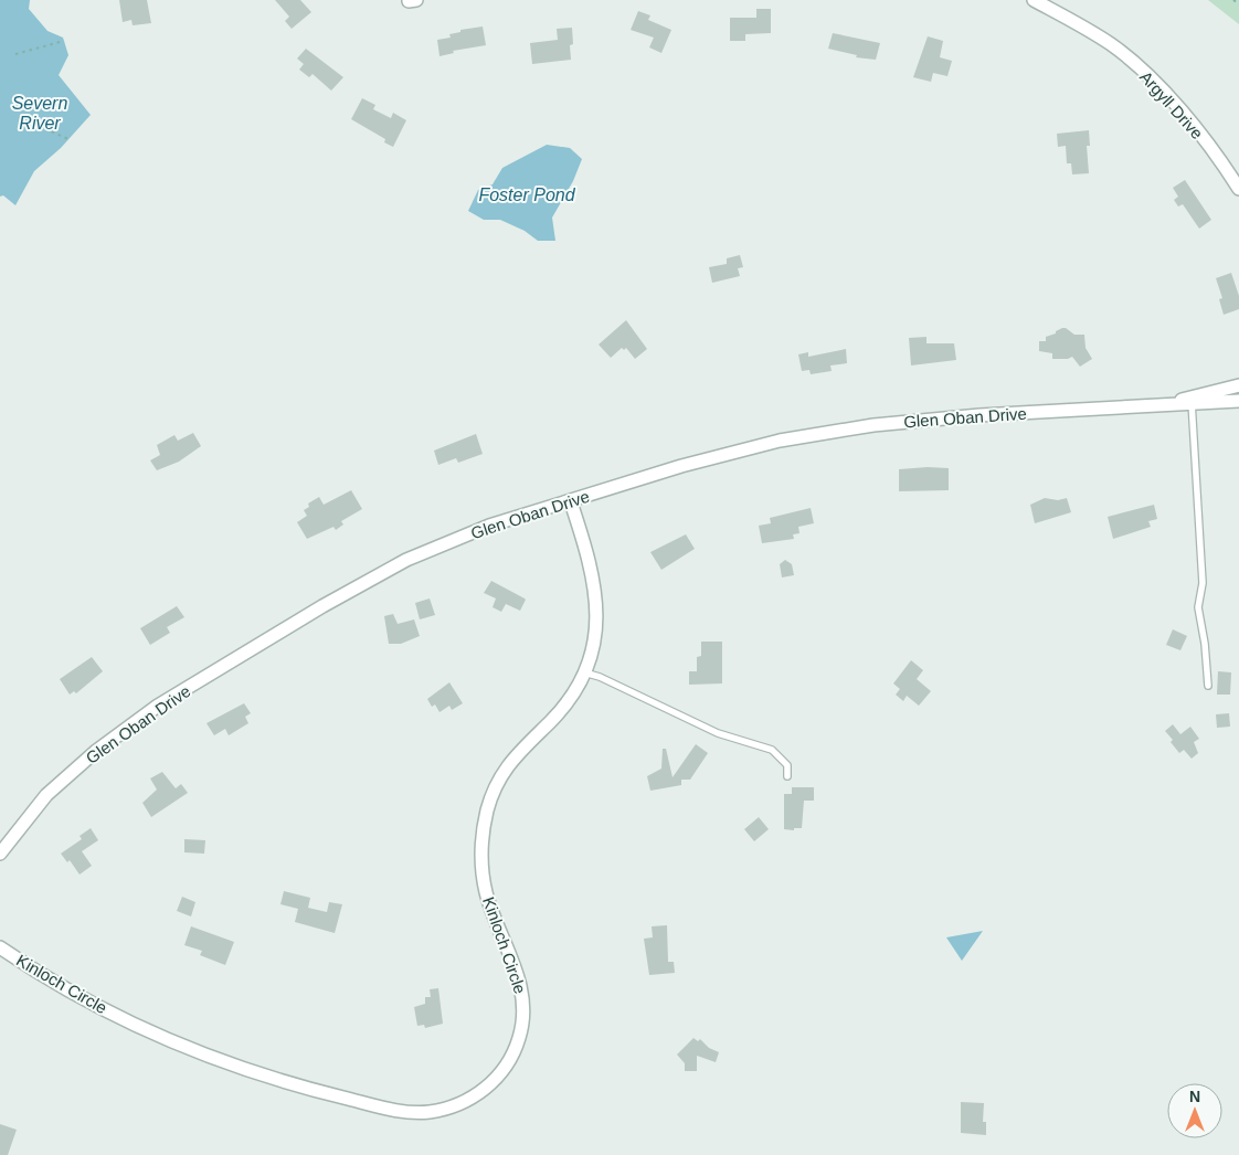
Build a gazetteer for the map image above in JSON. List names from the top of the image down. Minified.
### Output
{"streets":{"street":["Argyll Drive","Glen Oban Drive","Kinloch Circle"]},"crossings":[["Glen Oban Drive","Kinloch Circle"]],"water":["Severn River","Foster Pond"],"north":"top"}
